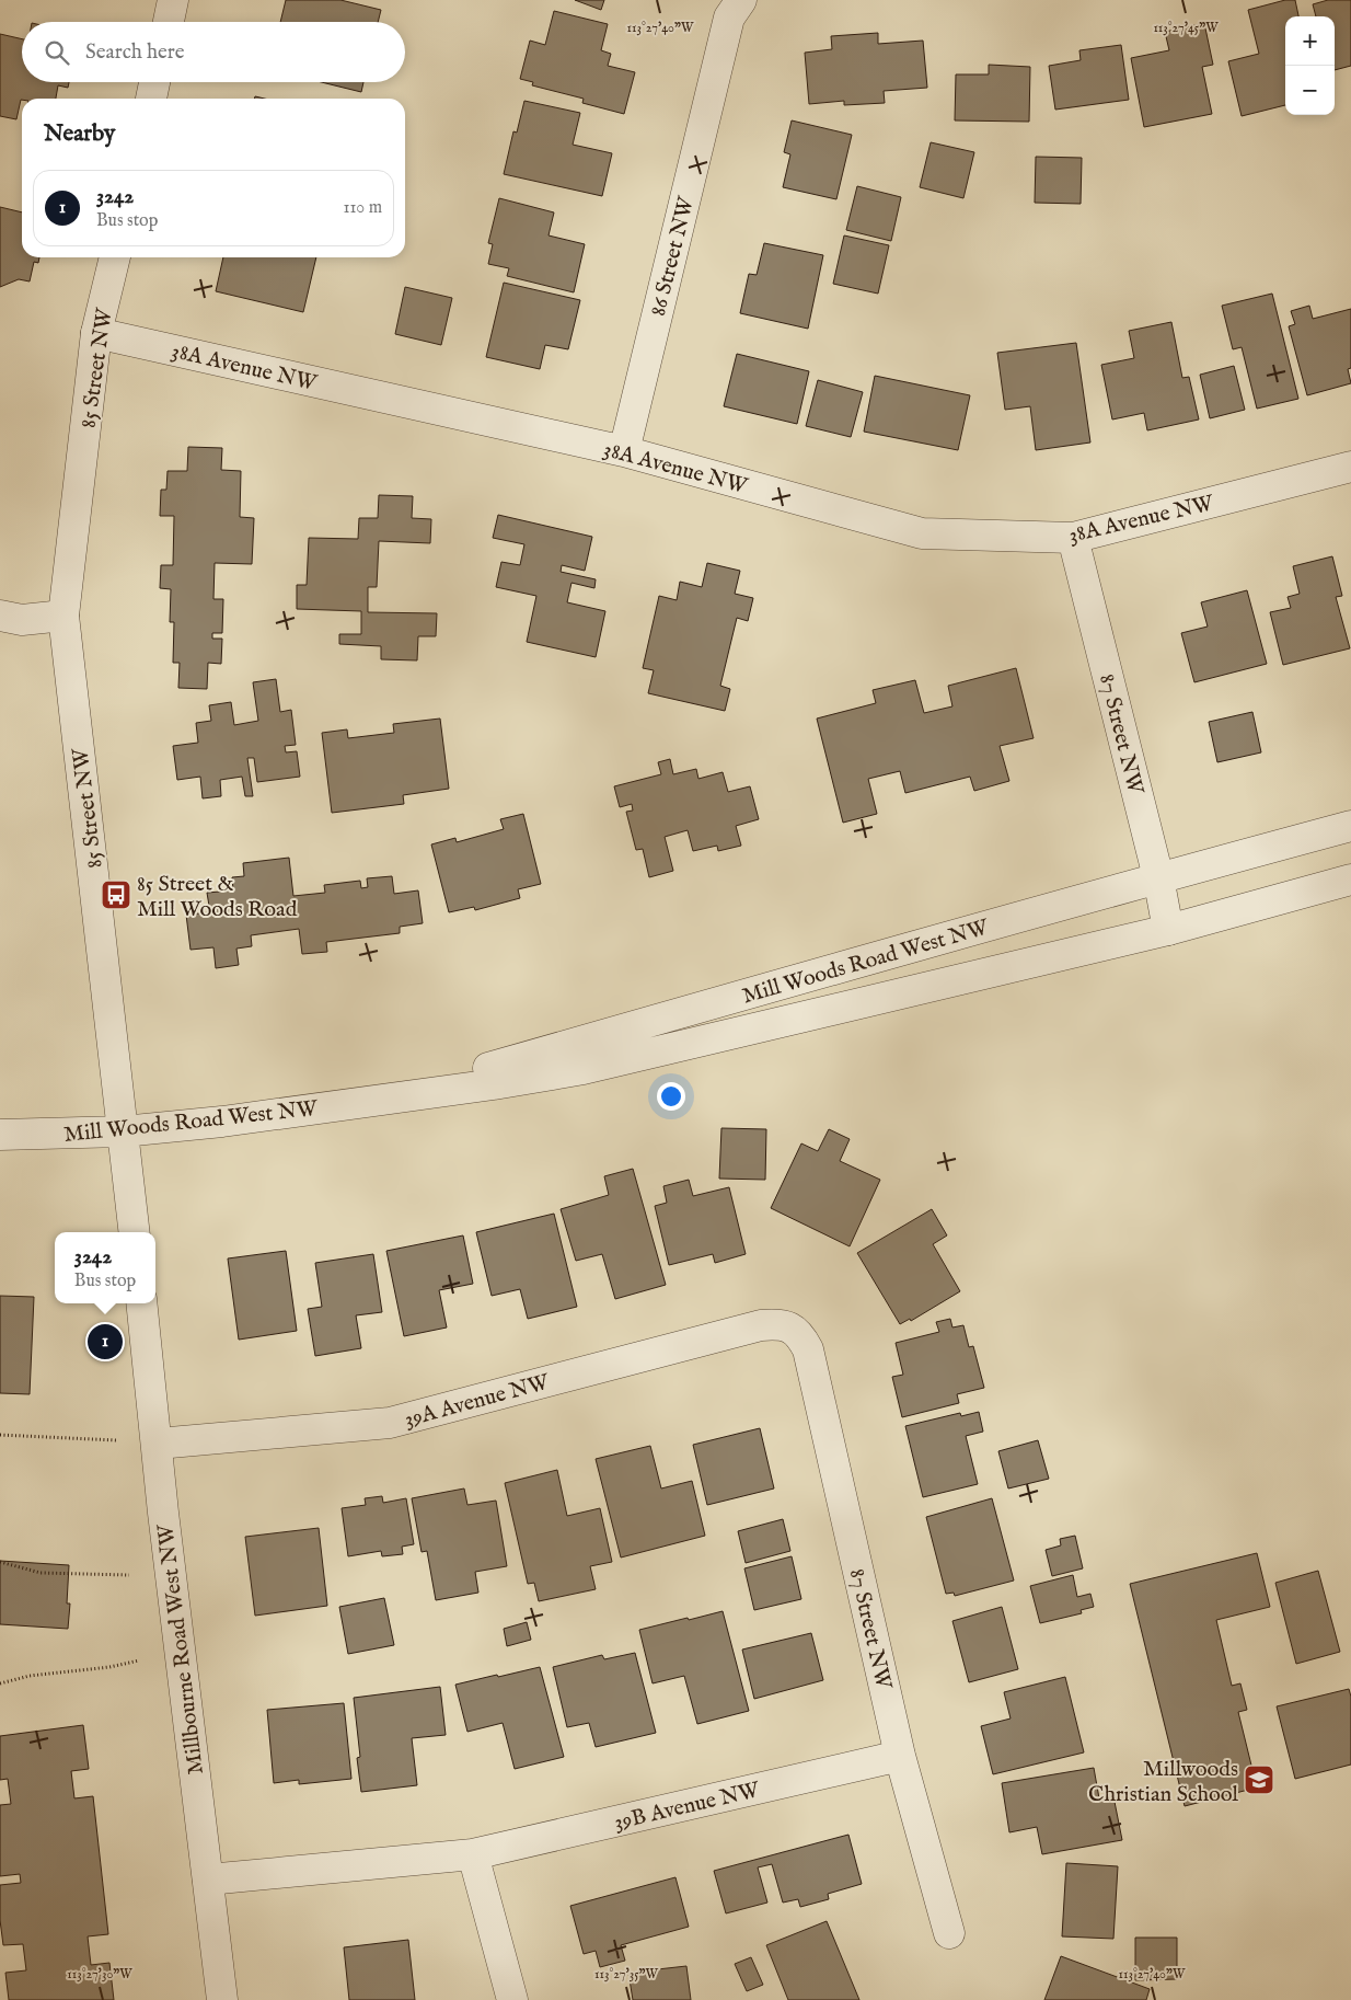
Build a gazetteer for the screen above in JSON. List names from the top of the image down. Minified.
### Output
{"streets":{"street":["86 Street NW","38A Avenue NW","85 Street NW","87 Street NW","Mill Woods Road West NW","39A Avenue NW","Millbourne Road West NW","39B Avenue NW"]},"crossings":[["86 Street NW","38A Avenue NW"],["38A Avenue NW","85 Street NW"],["38A Avenue NW","87 Street NW"],["85 Street NW","Mill Woods Road West NW"],["87 Street NW","Mill Woods Road West NW"],["87 Street NW","39A Avenue NW"],["87 Street NW","39B Avenue NW"],["39A Avenue NW","Millbourne Road West NW"],["Millbourne Road West NW","39B Avenue NW"]],"places":{"bus stop":["85 Street & Mill Woods Road"],"school or university":["Millwoods Christian School"]},"page":{"map_buttons":["+","−"],"search":"Search here","heading":"Nearby","list":[{"mark":"1","name":"3242","note":"Bus stop","value":"110 m"}],"popup":["3242","Bus stop"],"pins":"1"},"coordinates":["113°27'40\"W","113°27'45\"W","113°27'30\"W","113°27'35\"W"]}
